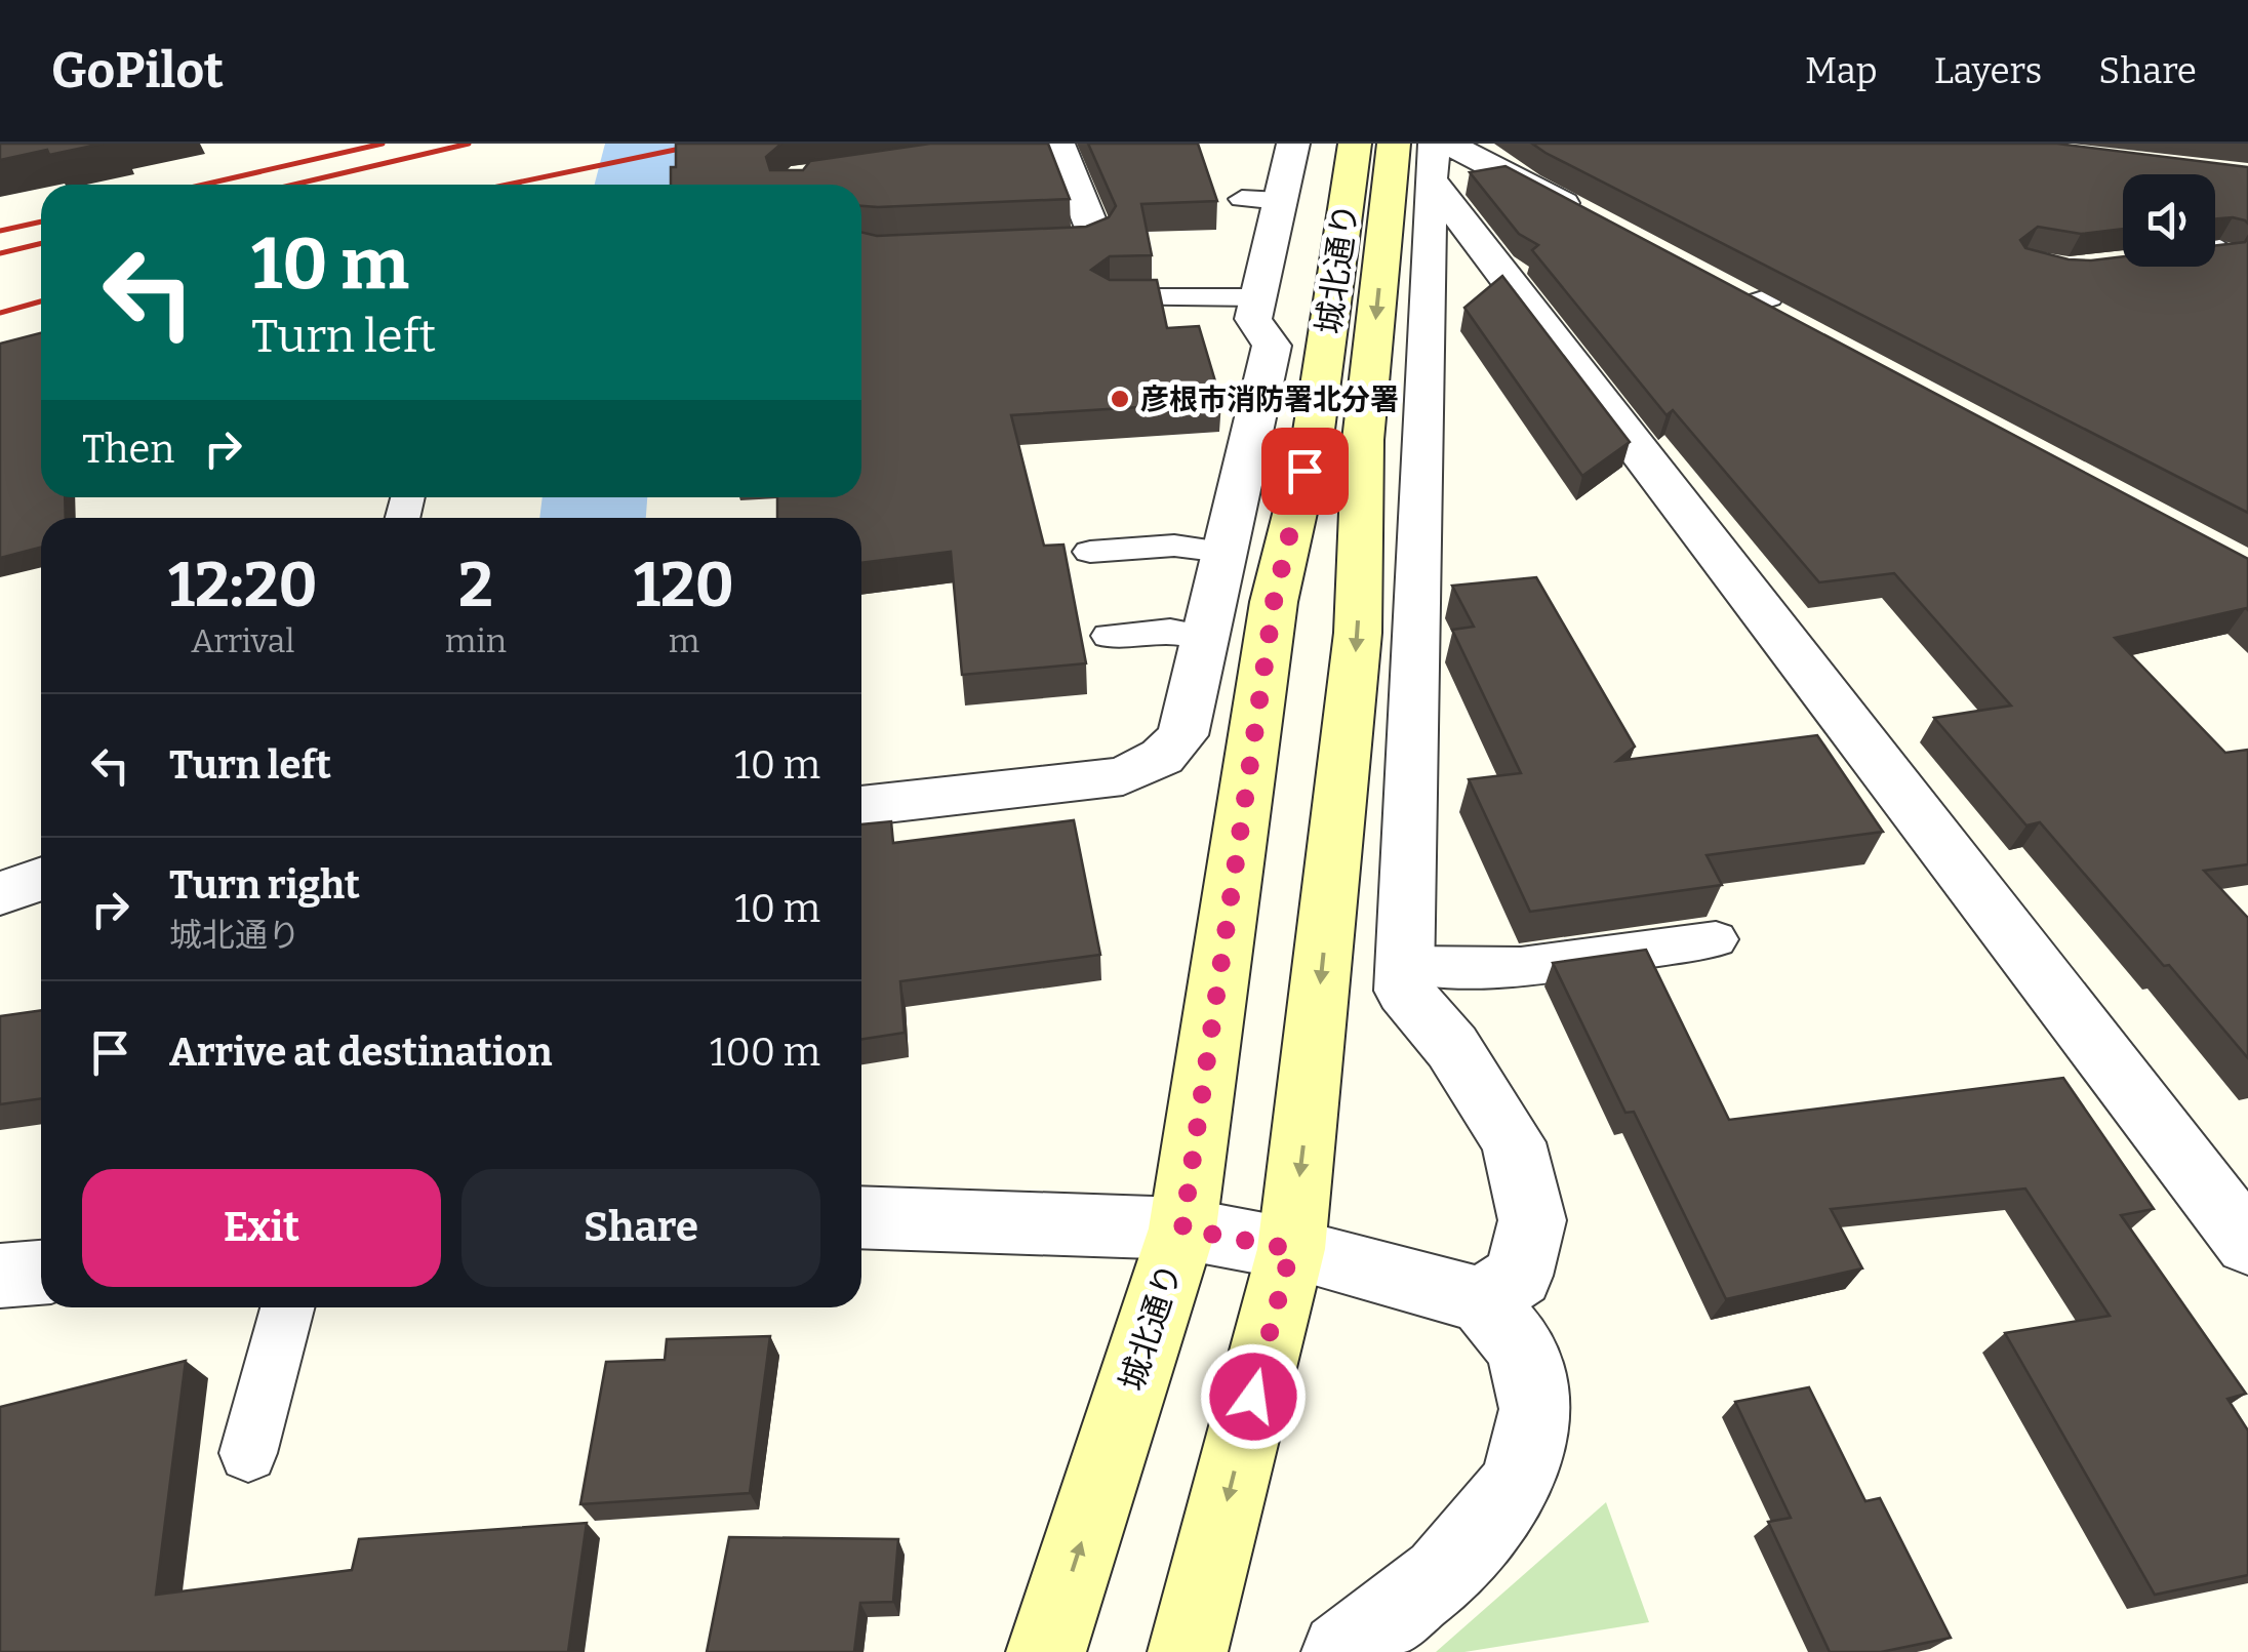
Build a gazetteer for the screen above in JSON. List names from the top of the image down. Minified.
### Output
{"streets":{"main road":["城北通り"]},"places":["彦根市消防署北分署"],"page":{"header":"GoPilot","nav":["Map","Layers","Share"],"turn":["10 m","Turn left"],"then":"Then","eta":["12:20","Arrival","2","min","120","m"],"list":[{"name":"Turn left","value":"10 m"},{"name":"Turn right","note":"城北通り","value":"10 m"},{"name":"Arrive at destination","value":"100 m"}],"buttons":["Exit","Share"]}}
